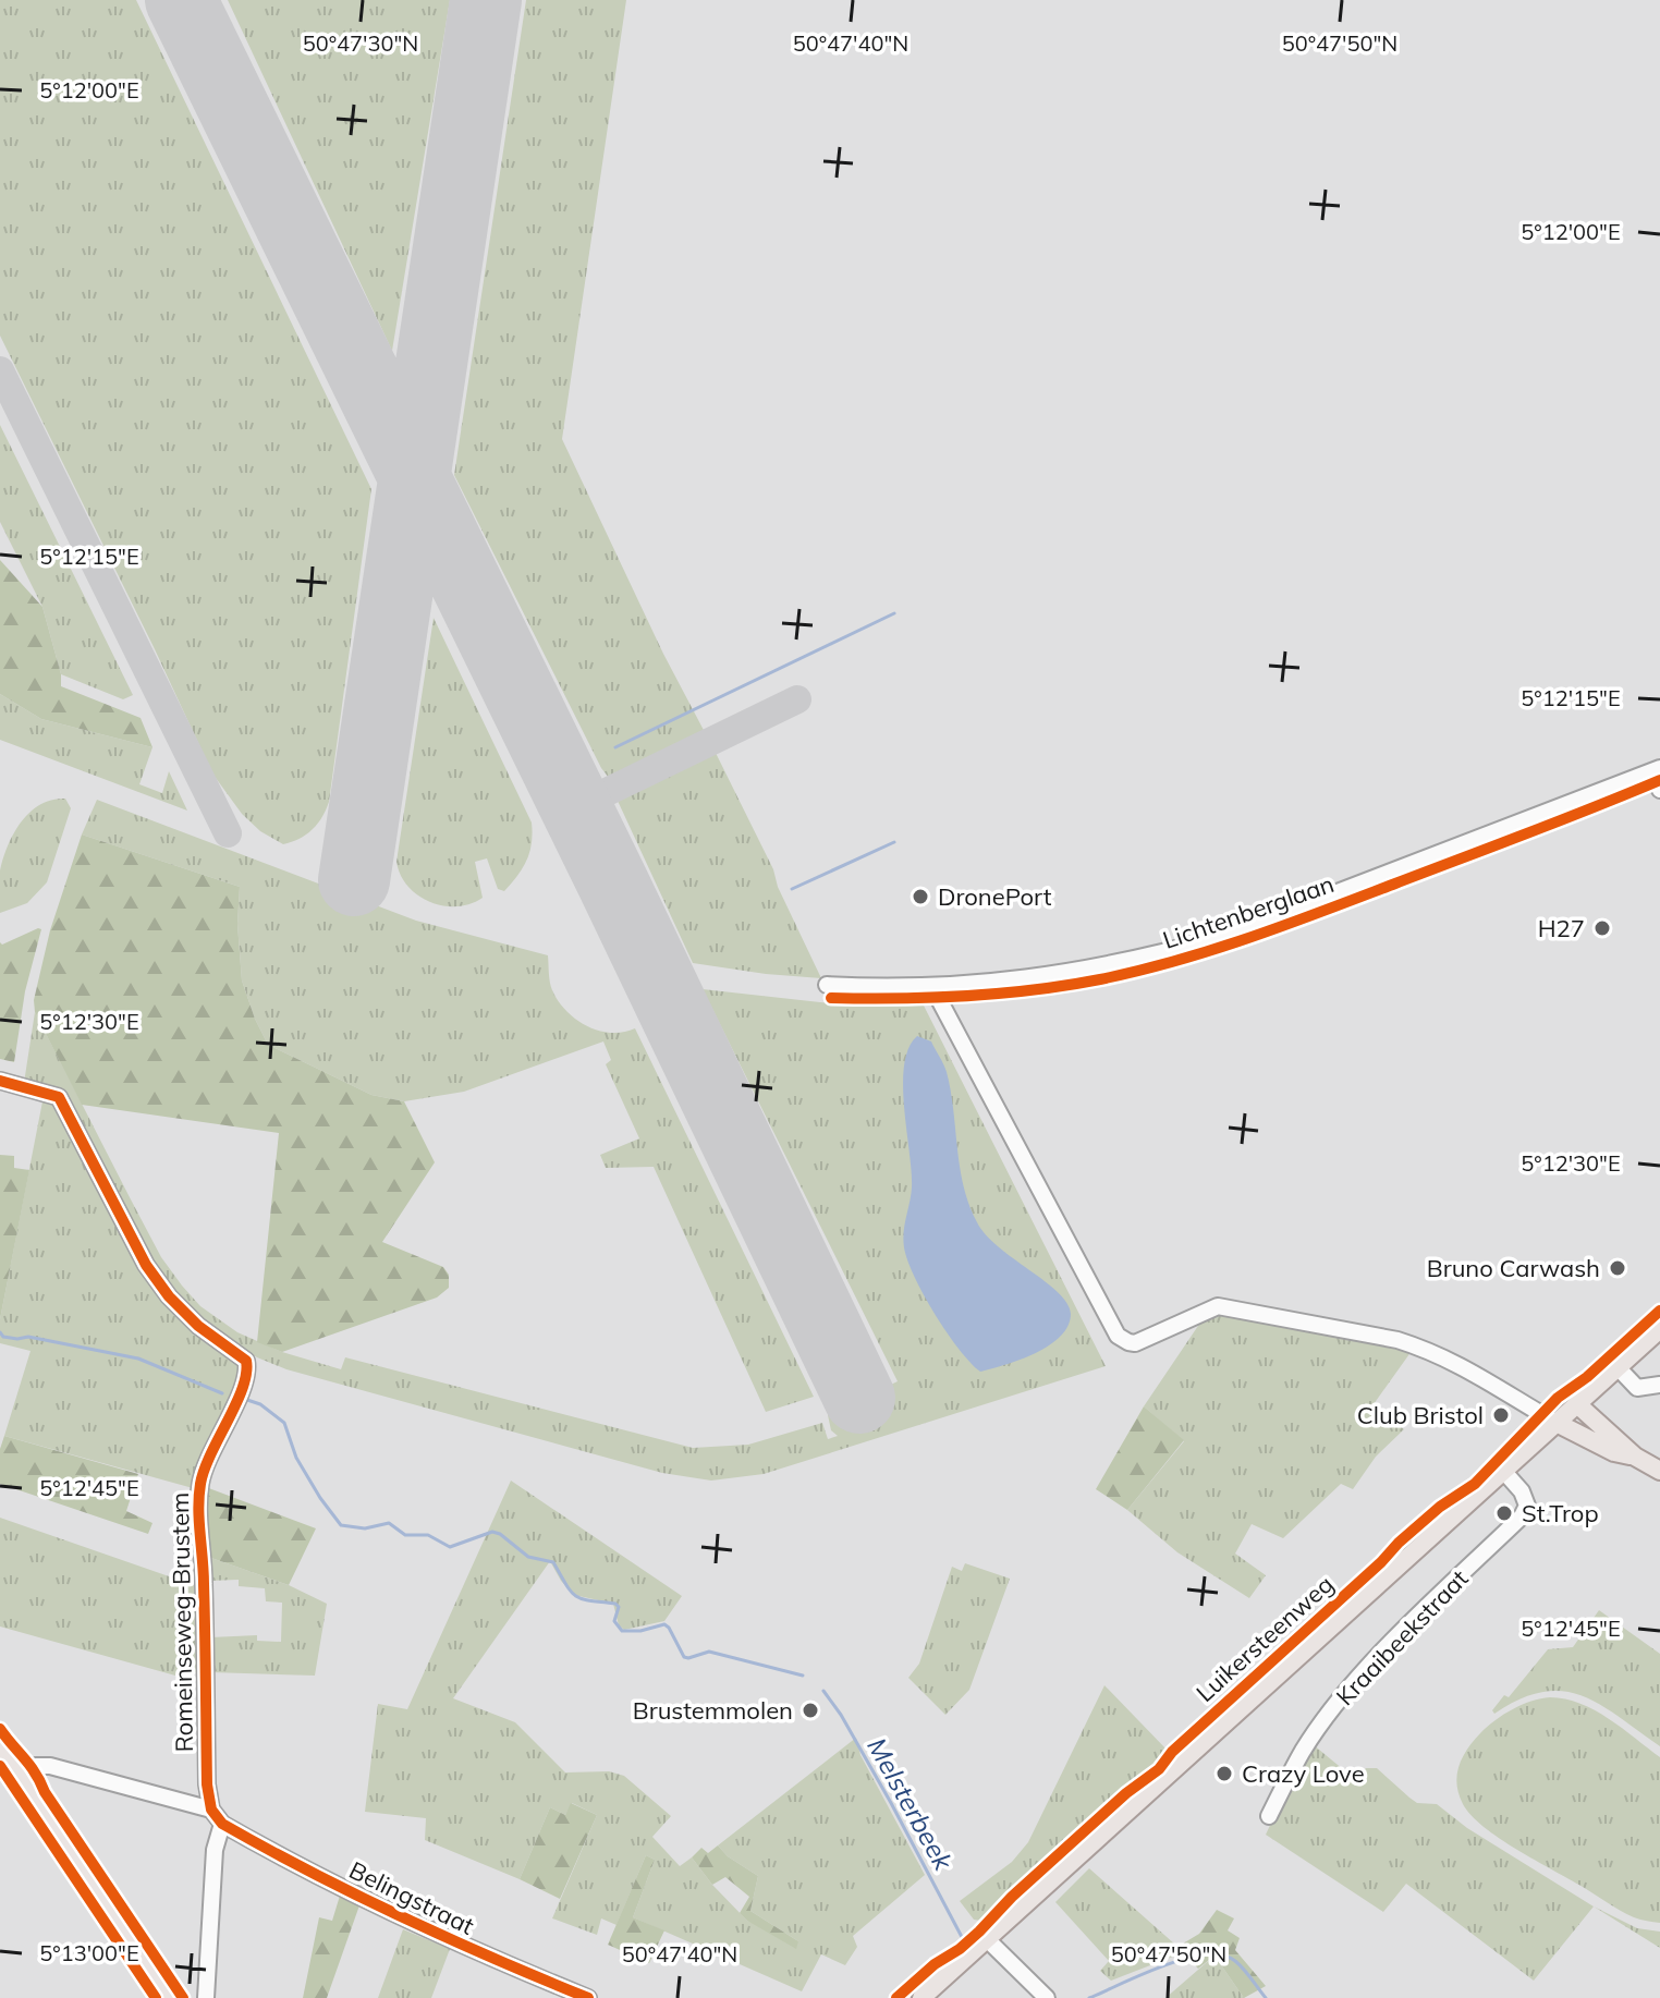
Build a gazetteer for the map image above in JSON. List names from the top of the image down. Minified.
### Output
{"streets":{"main road":["Luikersteenweg"],"street":["Lichtenberglaan","Romeinseweg-Brustem","Kraaibeekstraat","Belingstraat"]},"crossings":[["Kraaibeekstraat","Luikersteenweg"]],"water":["Melsterbeek"],"places":["DronePort","H27","Bruno Carwash","Club Bristol","St.Trop","Brustemmolen","Crazy Love"],"coordinates":["50°47'30\"N","50°47'40\"N","50°47'50\"N","5°12'00\"E","5°12'15\"E","5°12'30\"E","5°12'45\"E","5°13'00\"E"]}
